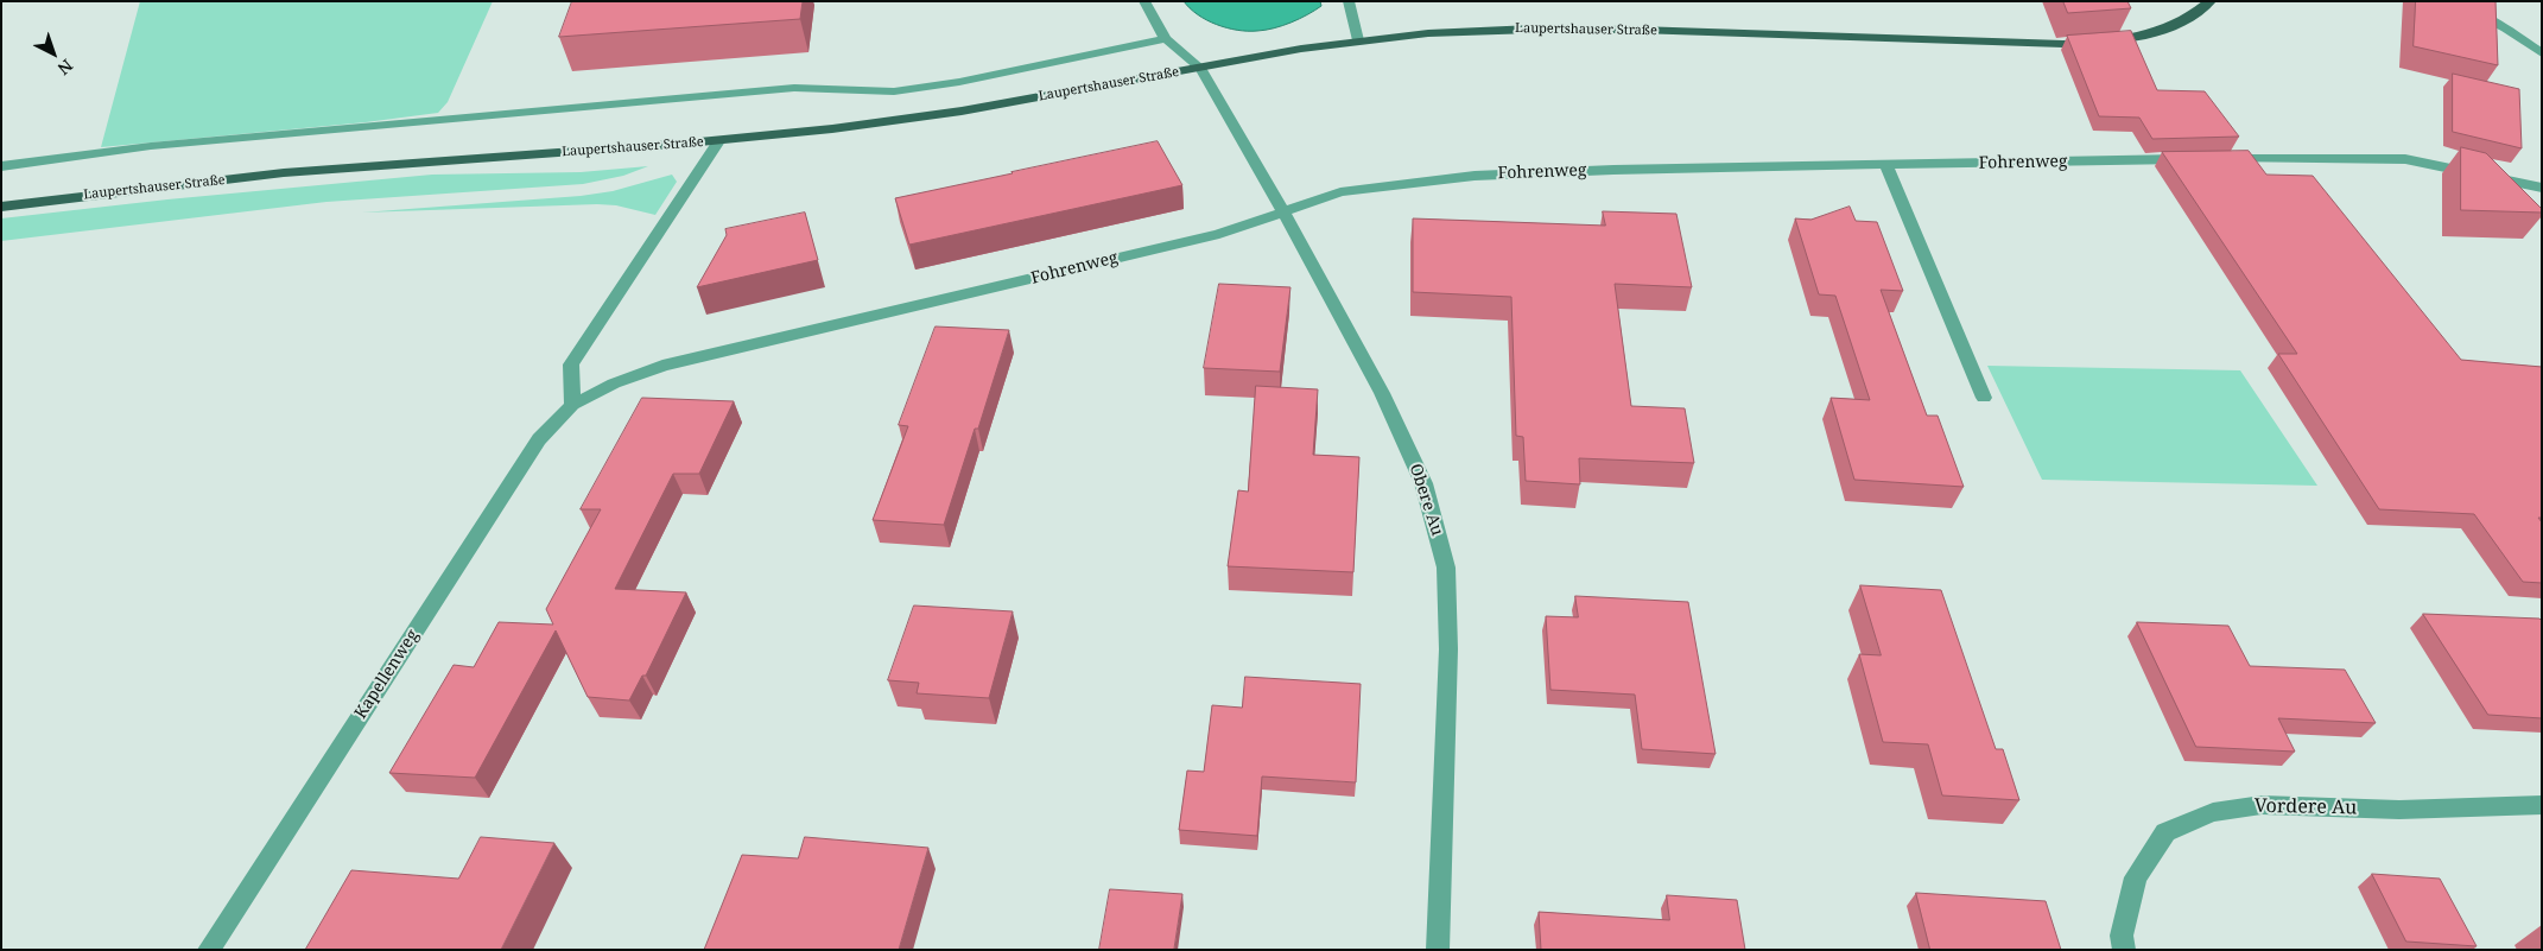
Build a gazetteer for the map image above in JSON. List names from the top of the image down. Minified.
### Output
{"streets":{"main road":["Laupertshauser Straße"],"street":["Fohrenweg","Obere Au","Kapellenweg","Vordere Au"]},"crossings":[["Laupertshauser Straße","Obere Au"],["Fohrenweg","Obere Au"],["Fohrenweg","Kapellenweg"]],"north":"bottom right"}
